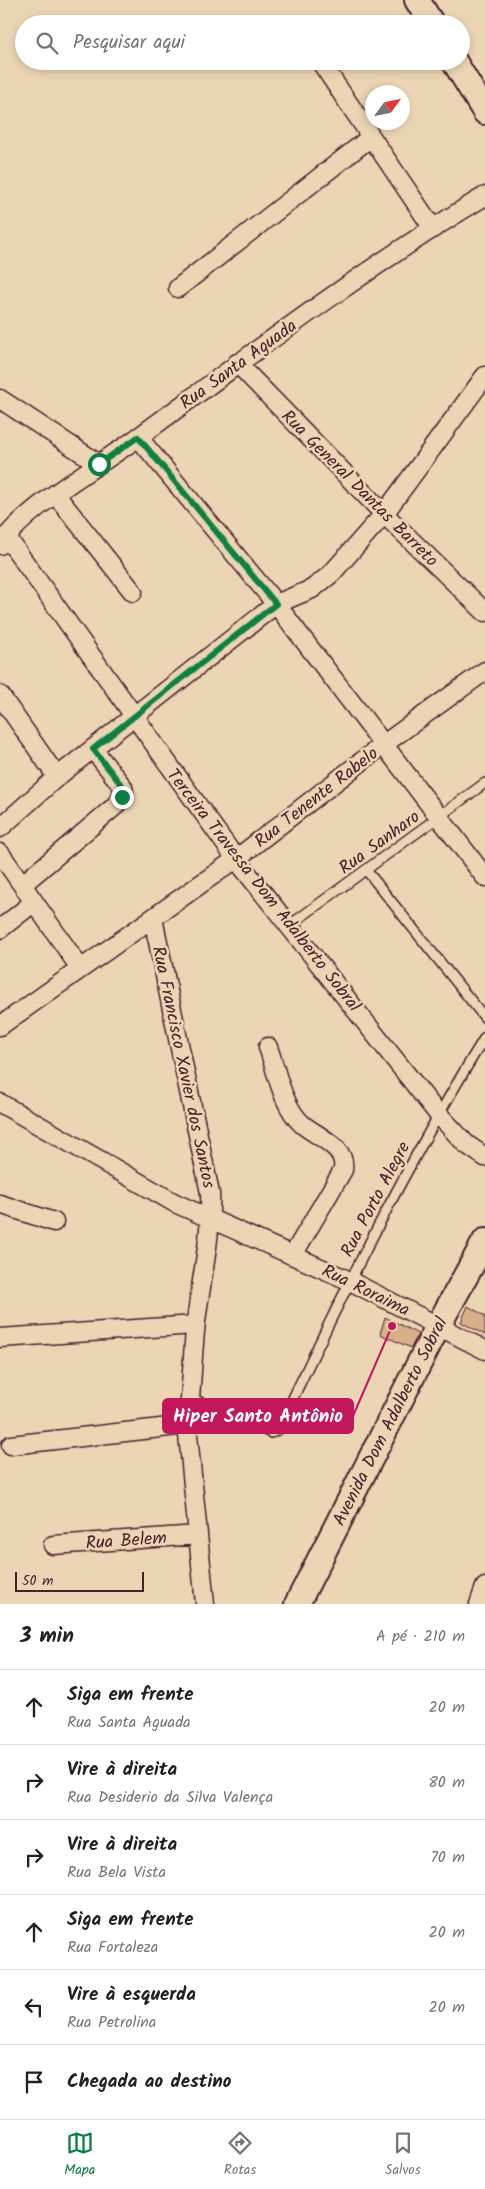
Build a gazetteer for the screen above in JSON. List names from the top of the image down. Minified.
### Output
{"streets":{"main road":["Avenida Dom Adalberto Sobral"],"street":["Rua Santa Aguada","Rua General Dantas Barreto","Rua Tenente Rabelo","Terceira Travessa Dom Adalberto Sobral","Rua Francisco Xavier dos Santos","Rua Roraima","Rua Belem"],"lane":["Rua Sanharo","Rua Porto Alegre"]},"crossings":[["Rua Santa Aguada","Rua General Dantas Barreto"],["Rua Santa Aguada","Terceira Travessa Dom Adalberto Sobral"],["Rua Tenente Rabelo","Terceira Travessa Dom Adalberto Sobral"],["Rua Tenente Rabelo","Rua Francisco Xavier dos Santos"],["Rua Sanharo","Terceira Travessa Dom Adalberto Sobral"],["Terceira Travessa Dom Adalberto Sobral","Rua Porto Alegre"],["Rua Francisco Xavier dos Santos","Rua Porto Alegre"],["Rua Francisco Xavier dos Santos","Rua Roraima"],["Rua Francisco Xavier dos Santos","Rua Belem"],["Rua Porto Alegre","Rua Roraima"],["Rua Roraima","Avenida Dom Adalberto Sobral"]],"places":["Hiper Santo Antônio"],"scale_bar":"50 m","north":"top right","page":{"search":"Pesquisar aqui","scale":"50 m","heading":["3 min","A pé · 210 m"],"list":[["Siga em frente","Rua Santa Aguada","20 m"],["Vire à direita","Rua Desiderio da Silva Valença","80 m"],["Vire à direita","Rua Bela Vista","70 m"],["Siga em frente","Rua Fortaleza","20 m"],["Vire à esquerda","Rua Petrolina","20 m"],"Chegada ao destino"],"nav":["Mapa","Rotas","Salvos"]}}
